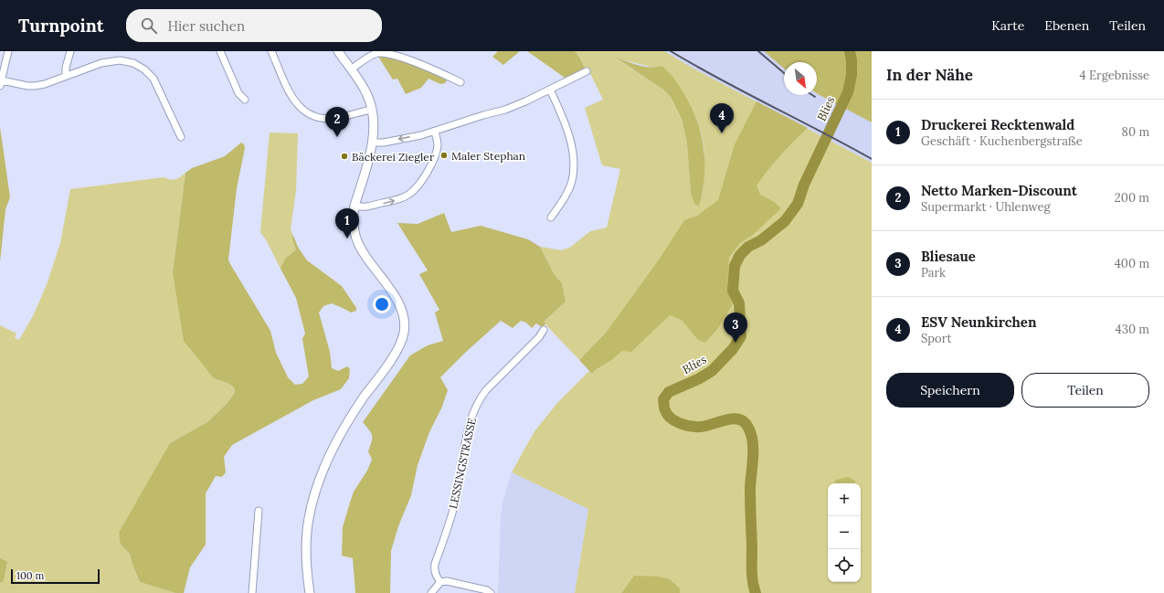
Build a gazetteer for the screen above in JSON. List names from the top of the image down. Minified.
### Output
{"streets":{"street":["LESSINGSTRASSE"]},"water":["Blies"],"places":["Maler Stephan","Bäckerei Ziegler"],"scale_bar":"100 m","north":"bottom right","page":{"header":"Turnpoint","search":"Hier suchen","nav":["Karte","Ebenen","Teilen"],"heading":["In der Nähe","4 Ergebnisse"],"list":[{"mark":"1","name":"Druckerei Recktenwald","note":"Geschäft · Kuchenbergstraße","value":"80 m"},{"mark":"2","name":"Netto Marken-Discount","note":"Supermarkt · Uhlenweg","value":"200 m"},{"mark":"3","name":"Bliesaue","note":"Park","value":"400 m"},{"mark":"4","name":"ESV Neunkirchen","note":"Sport","value":"430 m"}],"pins":["4","2","1","3"],"buttons":["Speichern","Teilen"],"map_buttons":["+","−"],"scale":"100 m"}}
